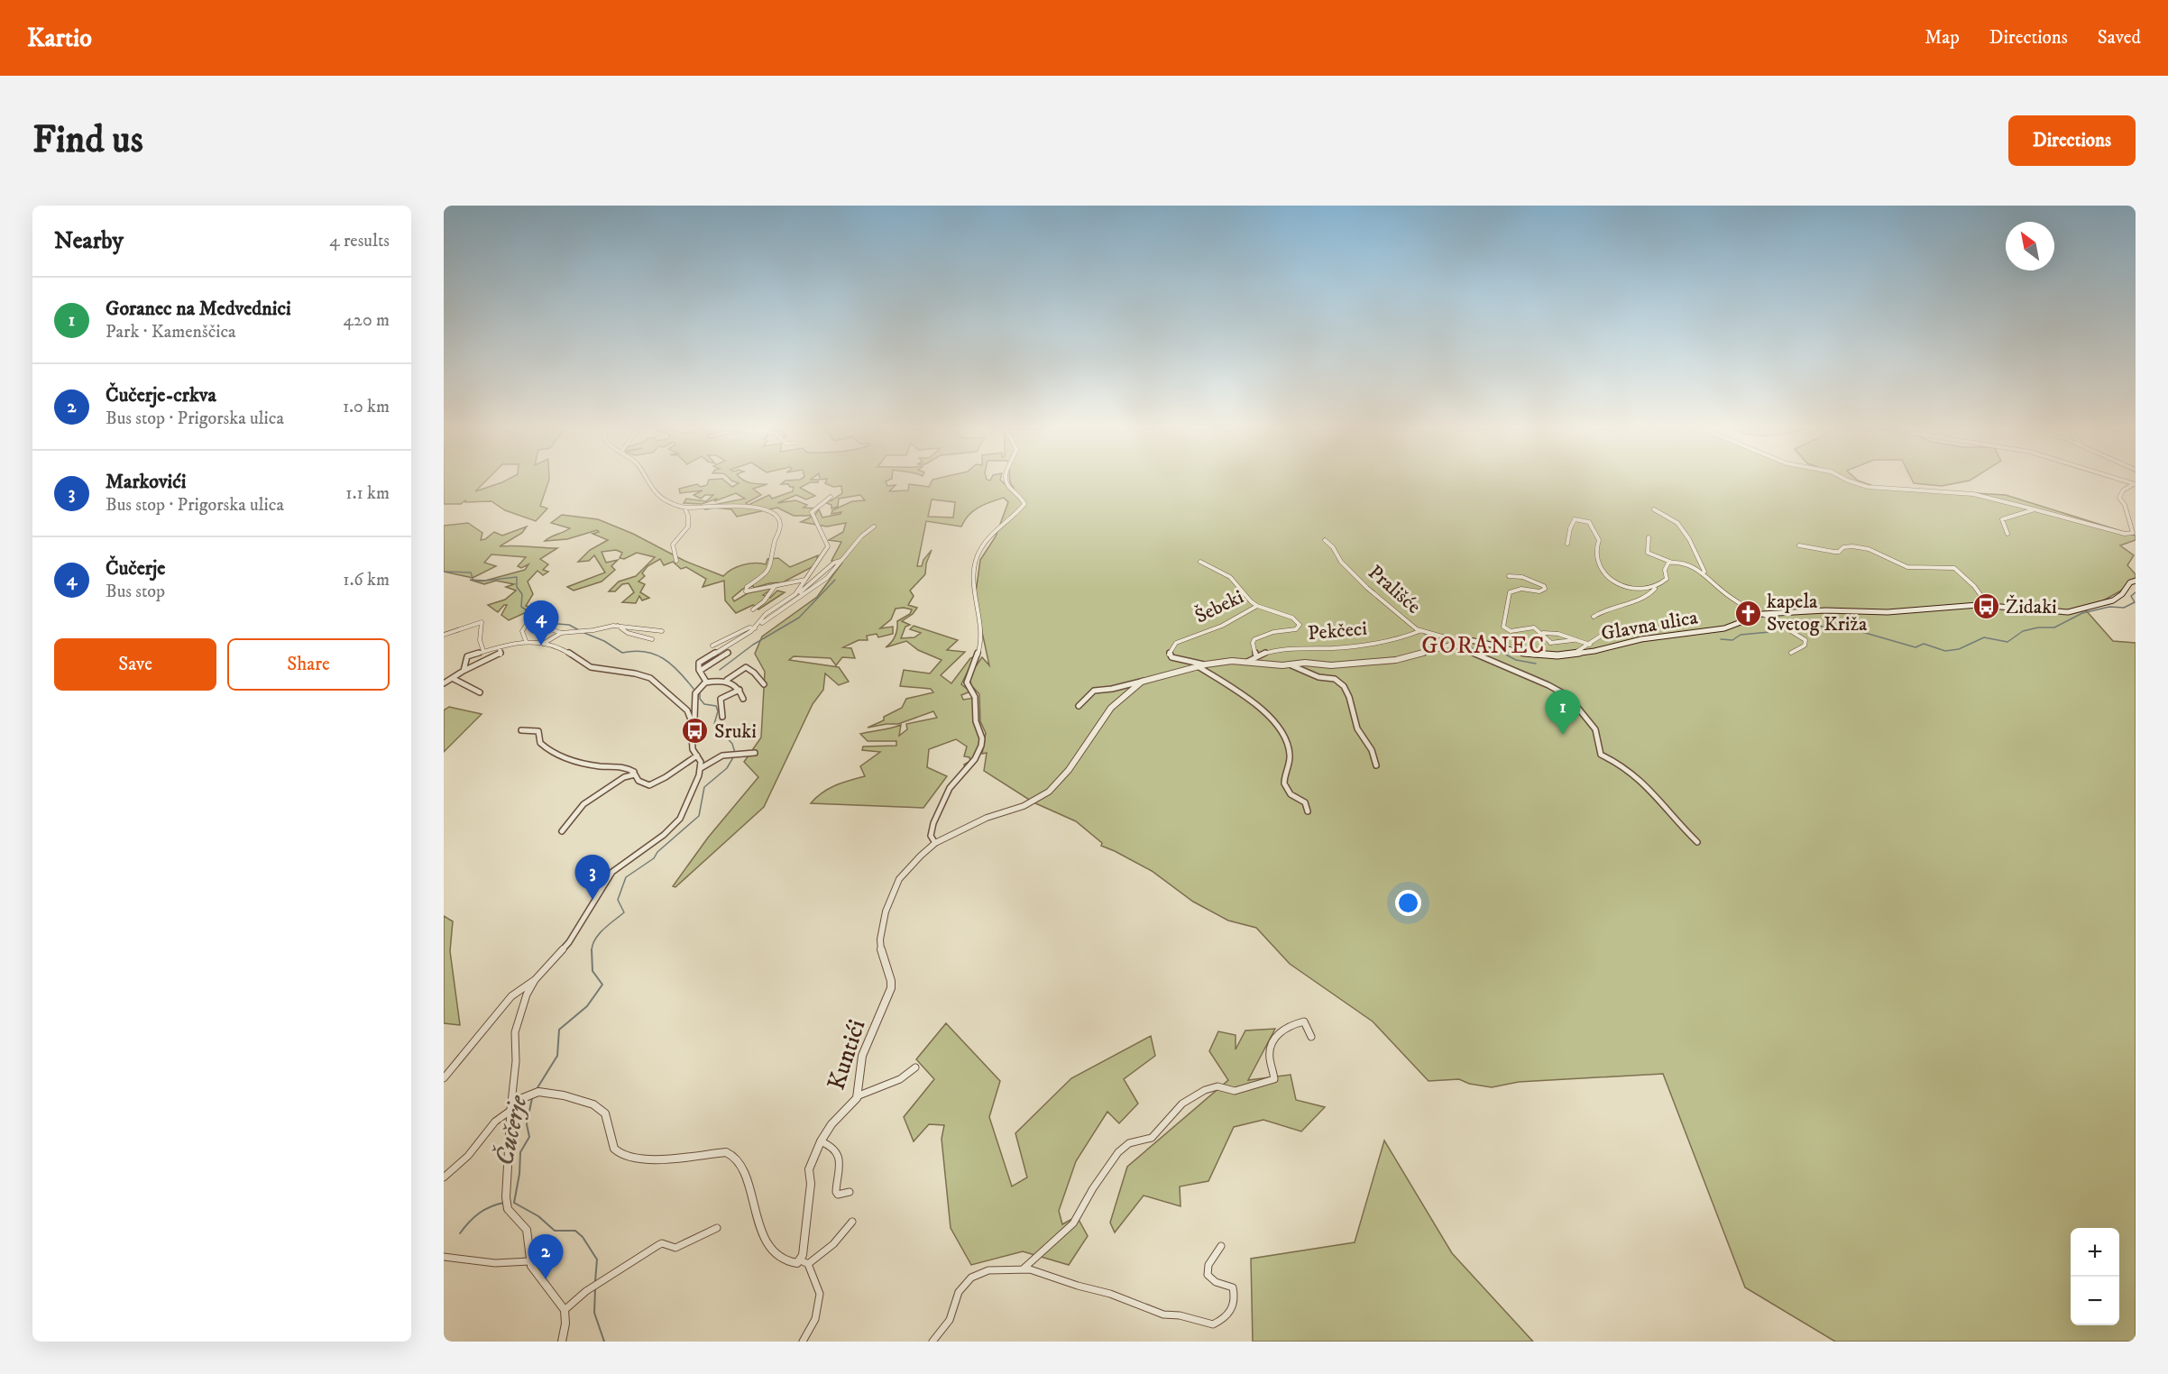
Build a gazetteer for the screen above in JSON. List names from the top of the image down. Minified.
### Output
{"streets":{"main road":["Glavna ulica"],"street":["Prališće","Šebeki","Pekčeci","Kuntići"]},"crossings":[["Prališće","Glavna ulica"],["Prališće","Pekčeci"],["Šebeki","Glavna ulica"],["Šebeki","Pekčeci"],["Šebeki","Kuntići"],["Glavna ulica","Pekčeci"],["Glavna ulica","Kuntići"]],"districts":["GORANEC"],"water":["Čučerje"],"places":{"bus stop":["Židaki","Sruki"],"church":["kapela Svetog Križa"]},"north":"top left","page":{"header":"Kartio","nav":["Map","Directions","Saved"],"buttons":["Directions",["Save","Share"]],"title":"Find us","heading":["Nearby","4 results"],"list":[{"mark":"1","name":"Goranec na Medvednici","note":"Park · Kamenščica","value":"420 m"},{"mark":"2","name":"Čučerje-crkva","note":"Bus stop · Prigorska ulica","value":"1.0 km"},{"mark":"3","name":"Markovići","note":"Bus stop · Prigorska ulica","value":"1.1 km"},{"mark":"4","name":"Čučerje","note":"Bus stop","value":"1.6 km"}],"pins":["4","1","3","2"],"map_buttons":["+","−"]}}
